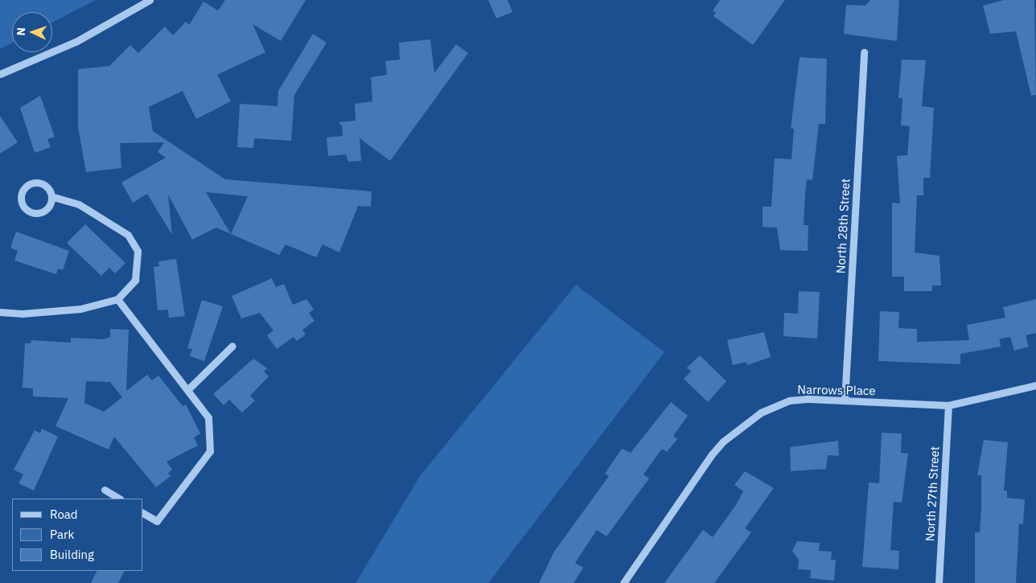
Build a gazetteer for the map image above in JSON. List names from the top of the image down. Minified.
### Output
{"streets":{"street":["North 28th Street","Narrows Place","North 27th Street"]},"crossings":[["North 28th Street","Narrows Place"],["Narrows Place","North 27th Street"]],"legend":["Road","Park","Building"],"north":"left"}
